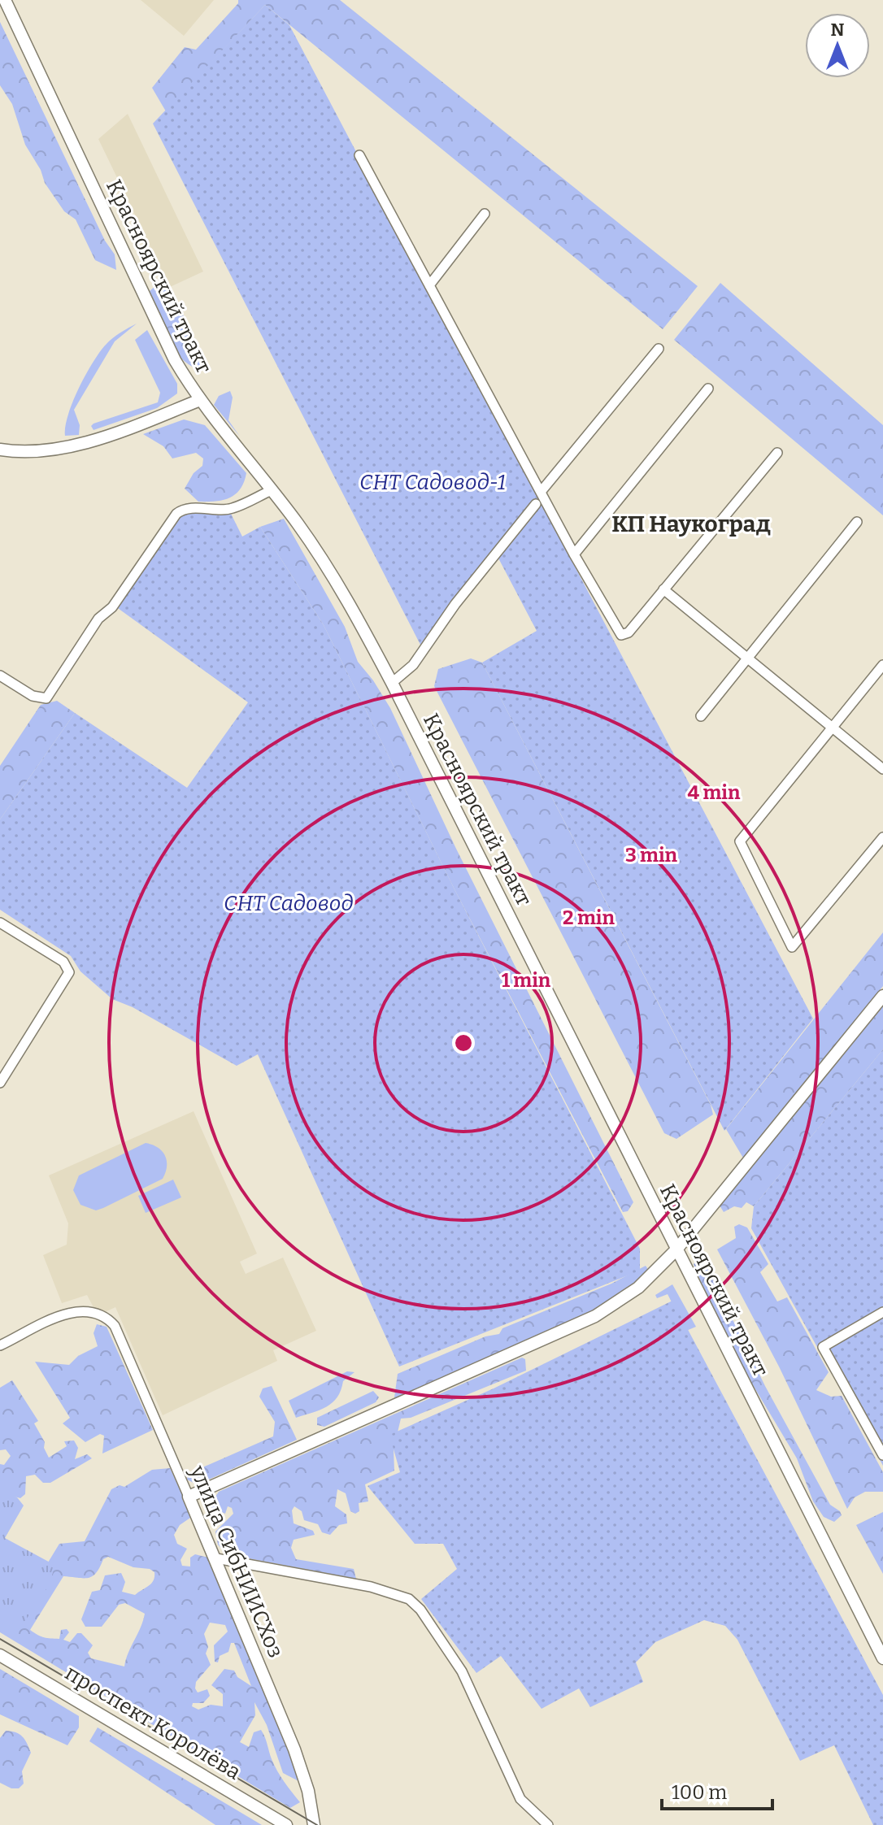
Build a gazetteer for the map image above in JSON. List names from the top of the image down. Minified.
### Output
{"streets":{"main road":["Красноярский тракт","улица СибНИИСХоз","проспект Королёва"]},"districts":["КП Наукоград"],"parks":["СНТ Садовод-1","СНТ Садовод"],"scale_bar":"100 m","north":"top","rings":["4 min","3 min","2 min","1 min"]}
